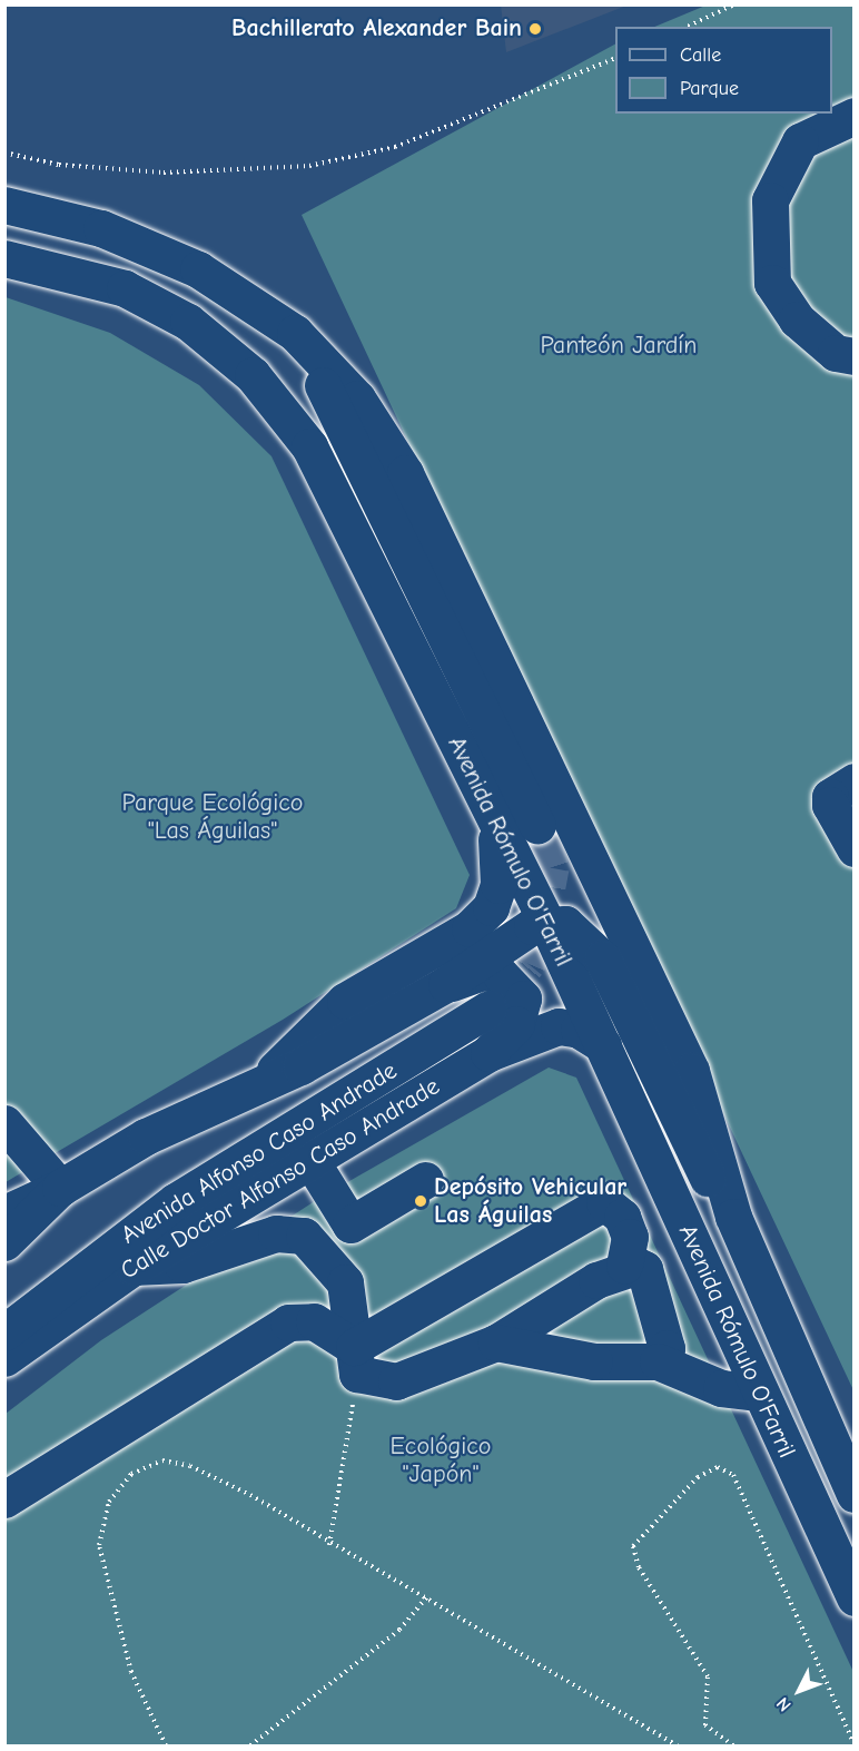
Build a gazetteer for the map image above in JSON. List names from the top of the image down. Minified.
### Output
{"streets":{"main road":["Avenida Rómulo O'Farril","Avenida Alfonso Caso Andrade","Calle Doctor Alfonso Caso Andrade"]},"crossings":[["Avenida Rómulo O'Farril","Calle Doctor Alfonso Caso Andrade"]],"parks":["Panteón Jardín","Parque Ecológico \"Las Águilas\"","Ecológico \"Japón\""],"places":["Bachillerato Alexander Bain","Depósito Vehicular Las Águilas"],"legend":["Calle","Parque"],"north":"bottom left"}
